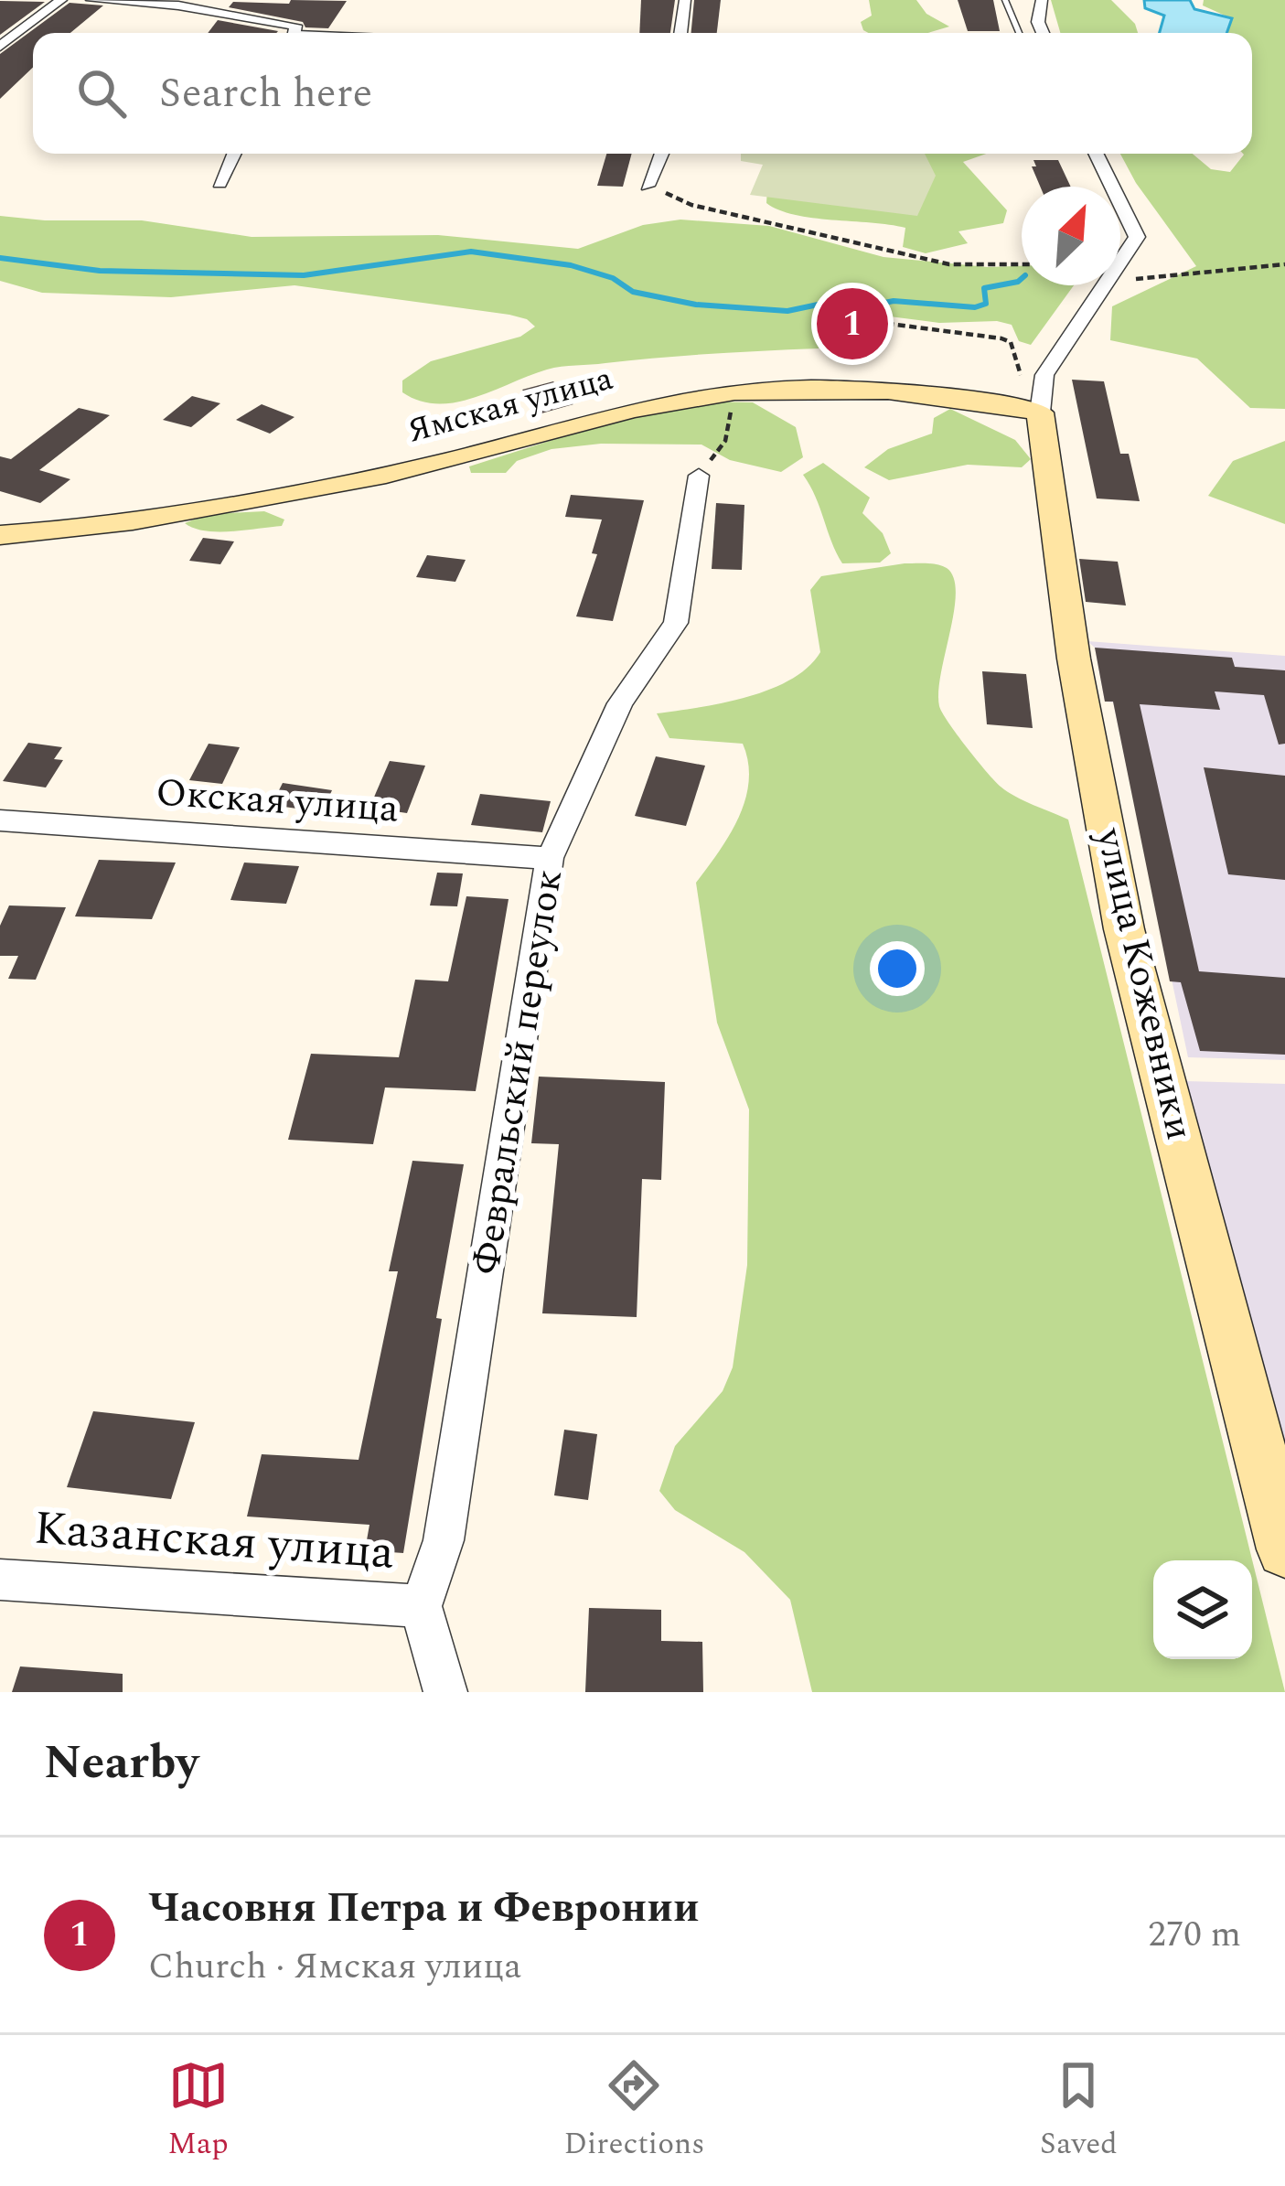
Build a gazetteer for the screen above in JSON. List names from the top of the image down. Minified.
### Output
{"streets":{"street":["Ямская улица","Окская улица","улица Кожевники","Февральский переулок","Казанская улица"]},"crossings":[["Ямская улица","улица Кожевники"],["Окская улица","Февральский переулок"],["Февральский переулок","Казанская улица"]],"north":"top right","page":{"search":"Search here","pins":"1","heading":"Nearby","list":[{"mark":"1","name":"Часовня Петра и Февронии","note":"Church · Ямская улица","value":"270 m"}],"nav":["Map","Directions","Saved"]}}
